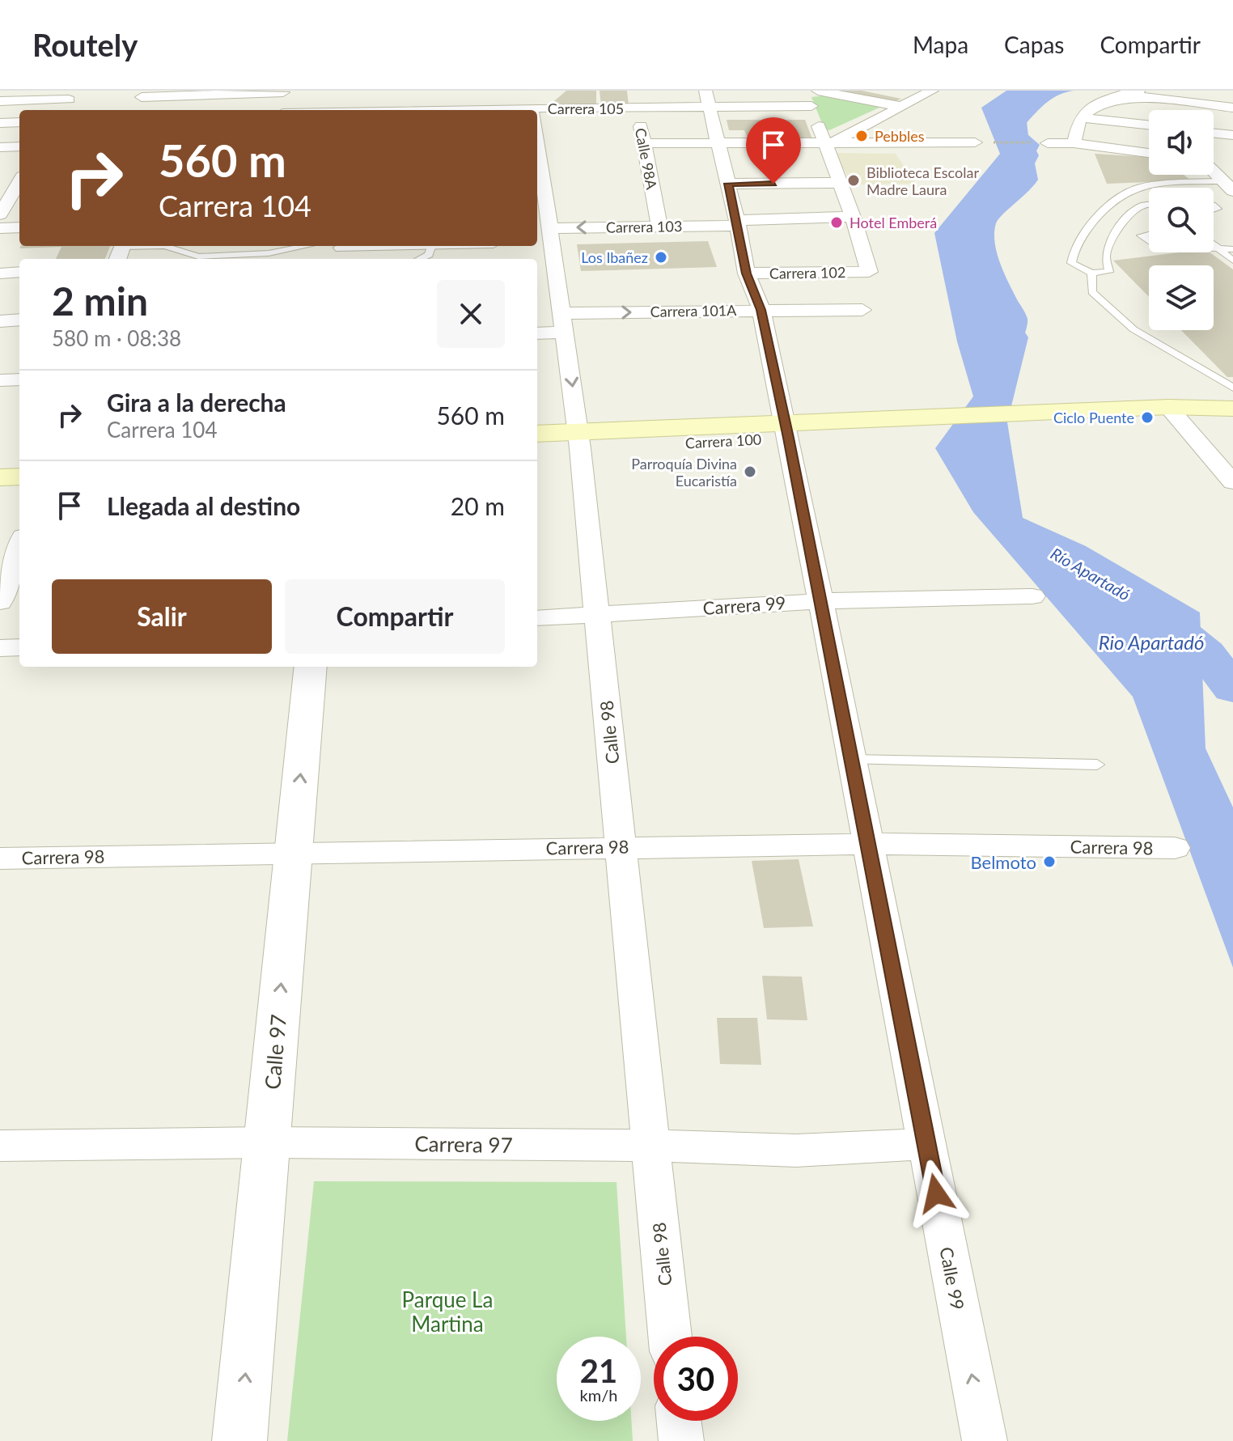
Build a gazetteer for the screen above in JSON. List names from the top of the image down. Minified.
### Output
{"streets":{"main road":["Carrera 100"],"street":["Carrera 105","Calle 98A","Carrera 103","Carrera 102","Carrera 101A","Carrera 99","Calle 98","Carrera 98","Calle 97","Carrera 97","Calle 99"]},"crossings":[["Carrera 105","Calle 98A"],["Carrera 105","Calle 99"],["Calle 98A","Carrera 103"],["Carrera 103","Carrera 102"],["Carrera 103","Calle 98"],["Carrera 103","Calle 99"],["Carrera 102","Calle 99"],["Carrera 101A","Calle 98"],["Carrera 101A","Calle 99"],["Carrera 100","Calle 98"],["Carrera 100","Calle 99"],["Carrera 99","Calle 98"],["Carrera 99","Calle 99"],["Calle 98","Carrera 98"],["Calle 98","Carrera 97"],["Carrera 98","Calle 97"],["Carrera 98","Calle 99"],["Calle 97","Carrera 97"],["Carrera 97","Calle 99"]],"one_way":["Calle 97"],"water":["Río Apartadó","Rio Apartadó"],"parks":["Parque La Martina"],"places":["Pebbles","Biblioteca Escolar Madre Laura","Hotel Emberá","Los Ibañez","Ciclo Puente","Parroquía Divina Eucaristía","Belmoto"],"page":{"header":"Routely","nav":["Mapa","Capas","Compartir"],"turn":["560 m","Carrera 104"],"heading":["2 min","580 m · 08:38"],"list":[{"name":"Gira a la derecha","note":"Carrera 104","value":"560 m"},{"name":"Llegada al destino","value":"20 m"}],"buttons":["Salir","Compartir"],"speed":"21 km/h","limit":"30"}}
